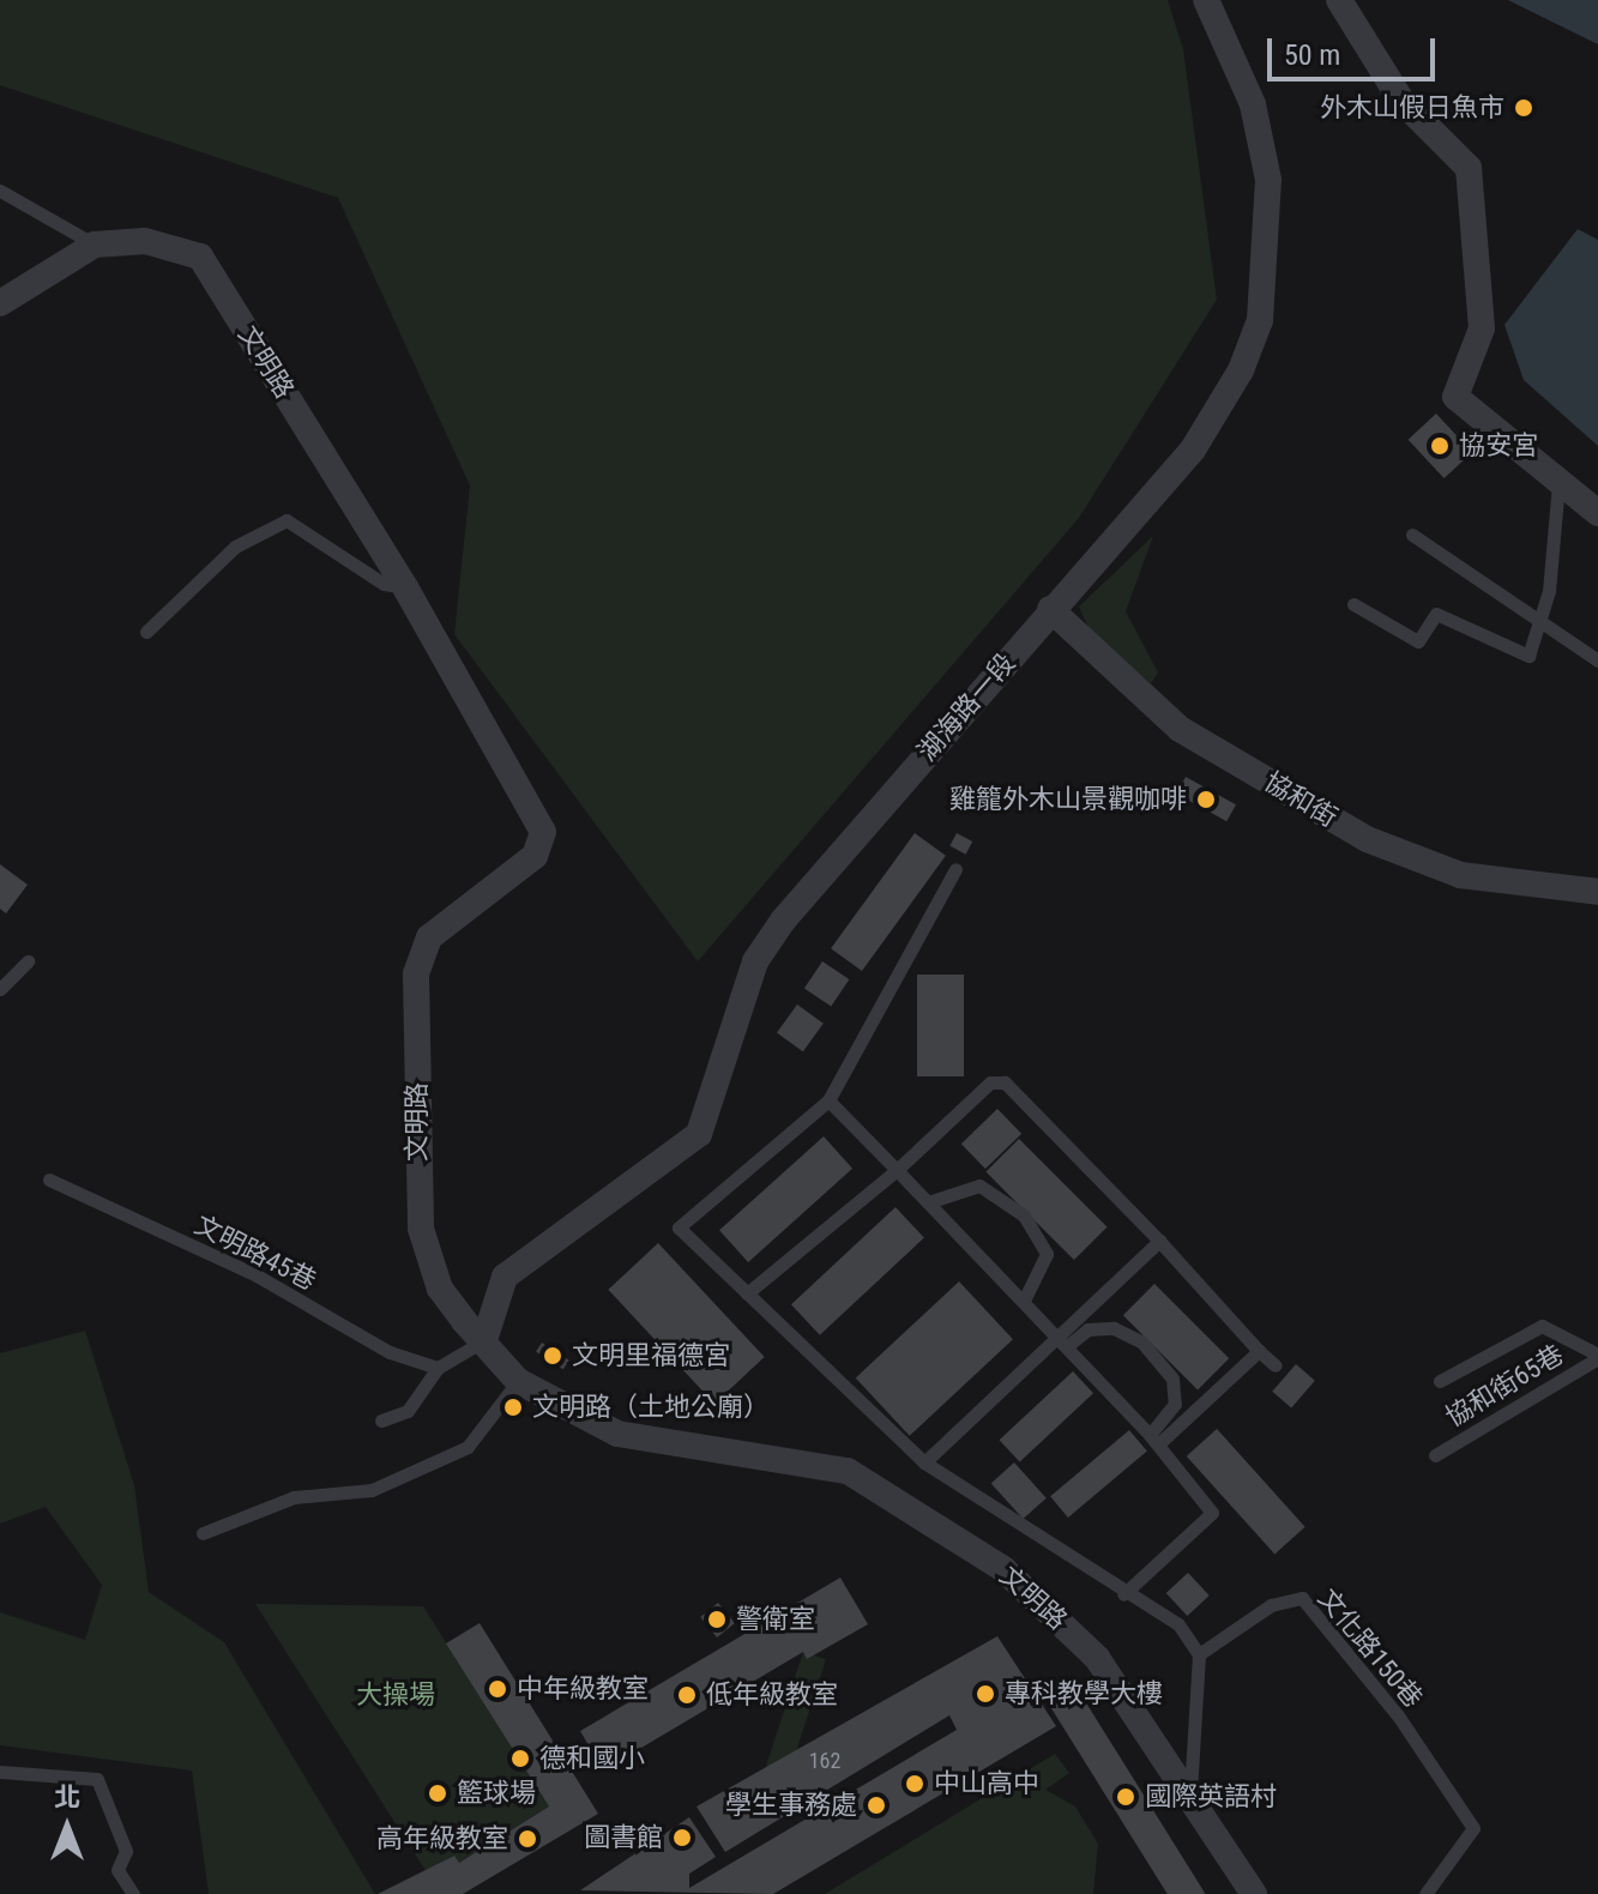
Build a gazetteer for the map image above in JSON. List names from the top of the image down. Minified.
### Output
{"streets":{"street":["文明路","湖海路一段","協和街"],"lane":["文明路45巷","協和街65巷","文化路150巷"]},"crossings":[["文明路","湖海路一段"],["湖海路一段","協和街"]],"parks":["大操場"],"places":["外木山假日魚市","協安宮","雞籠外木山景觀咖啡","文明里福德宮","文明路（土地公廟）","警衛室","中年級教室","專科教學大樓","低年級教室","德和國小","中山高中","籃球場","國際英語村","學生事務處","圖書館","高年級教室"],"house_numbers":["162"],"scale_bar":"50 m","north":"top"}
